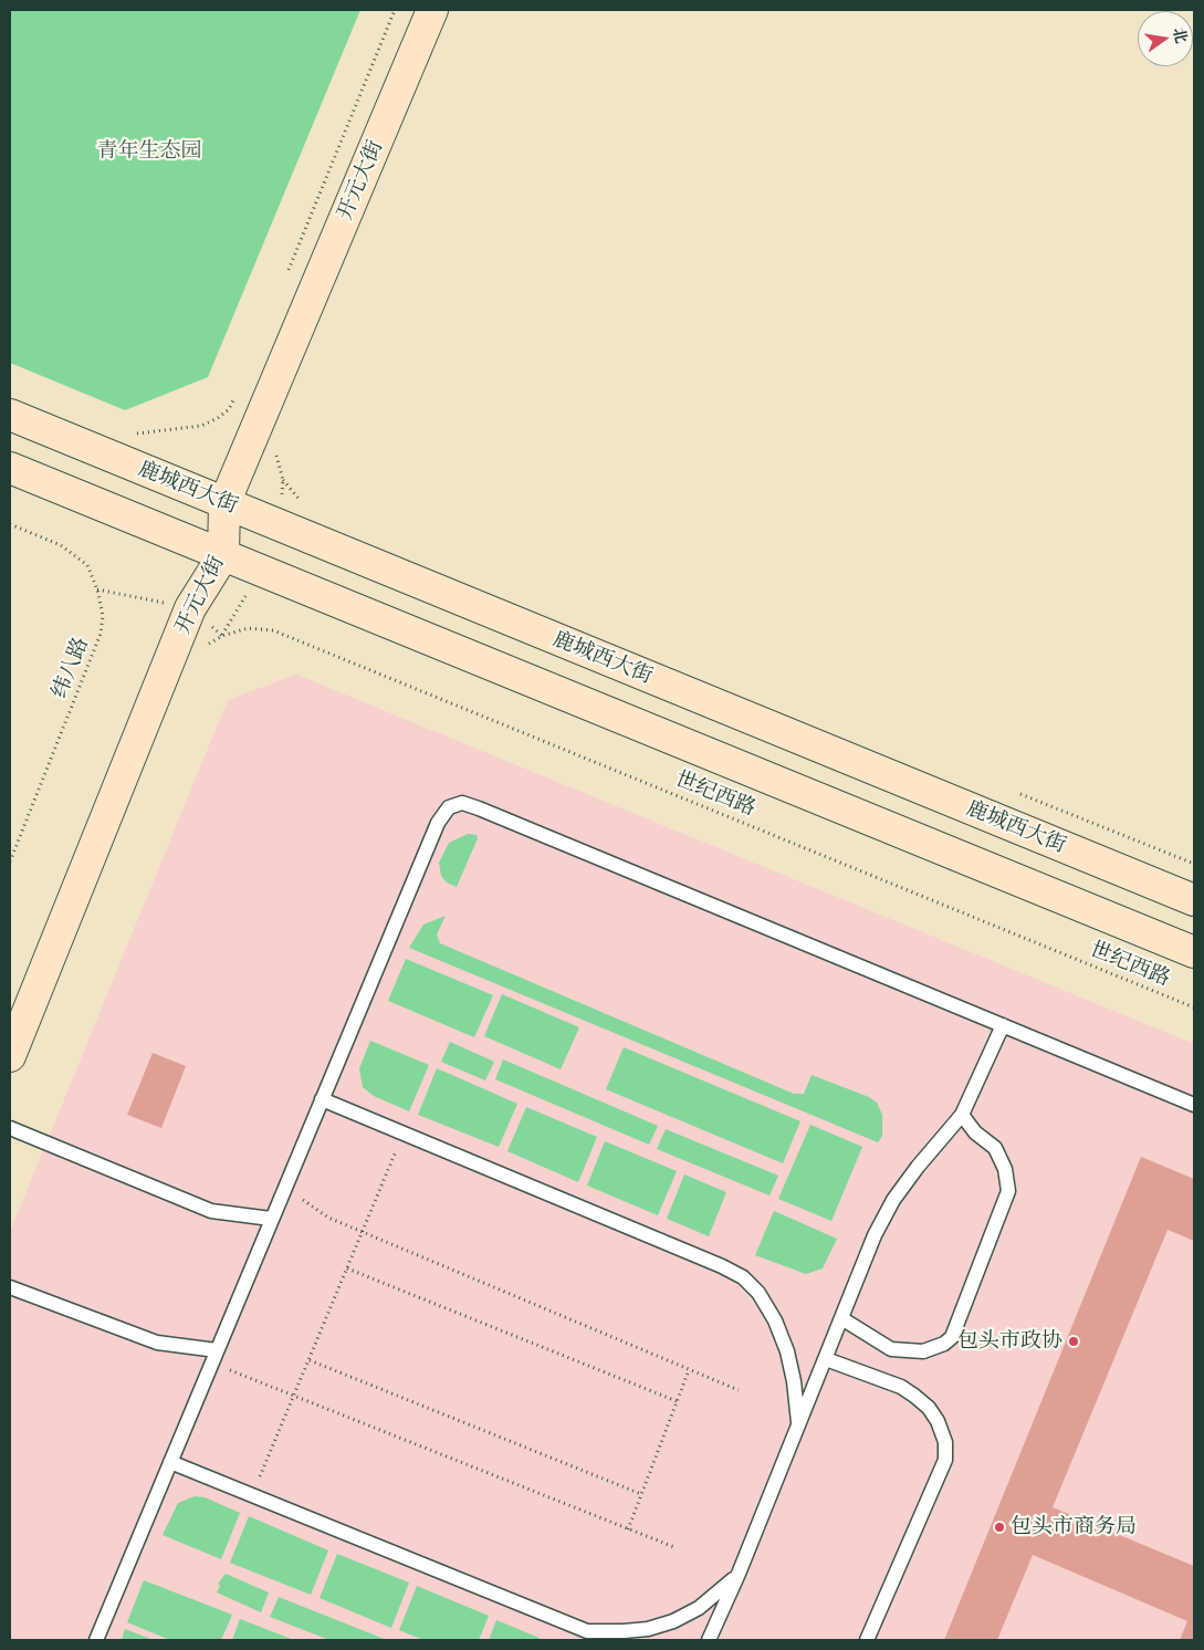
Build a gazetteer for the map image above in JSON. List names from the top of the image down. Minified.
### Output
{"streets":{"main road":["开元大街","鹿城西大街"],"path":["纬八路","世纪西路"]},"crossings":[["开元大街","鹿城西大街"]],"parks":["青年生态园"],"places":["包头市政协","包头市商务局"],"north":"right"}
